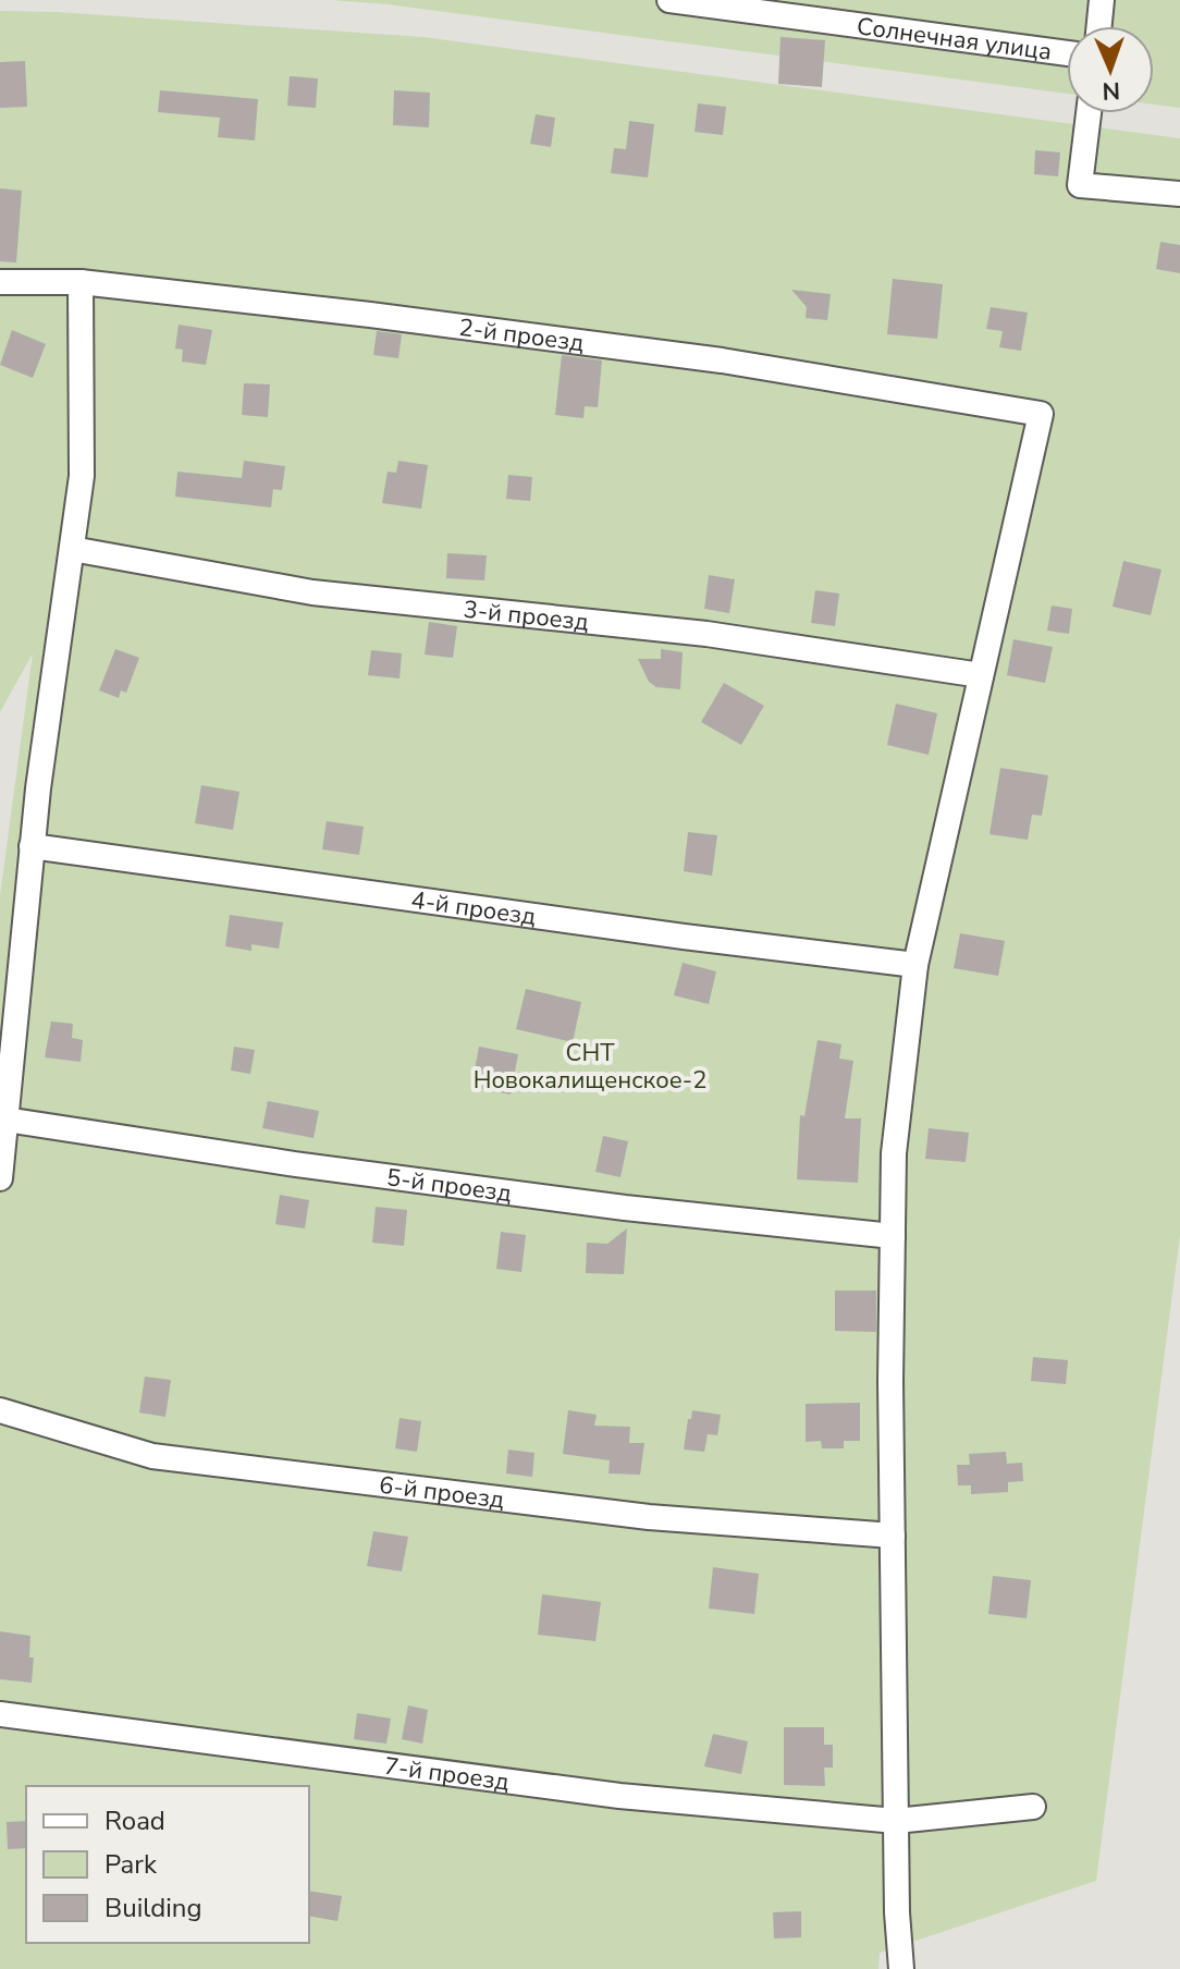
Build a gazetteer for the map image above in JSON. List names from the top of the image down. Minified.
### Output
{"streets":{"street":["Солнечная улица","2-й проезд","3-й проезд","4-й проезд","5-й проезд","6-й проезд","7-й проезд"]},"crossings":[["2-й проезд","3-й проезд"]],"parks":["СНТ Новокалищенское-2"],"legend":["Road","Park","Building"],"north":"bottom"}
